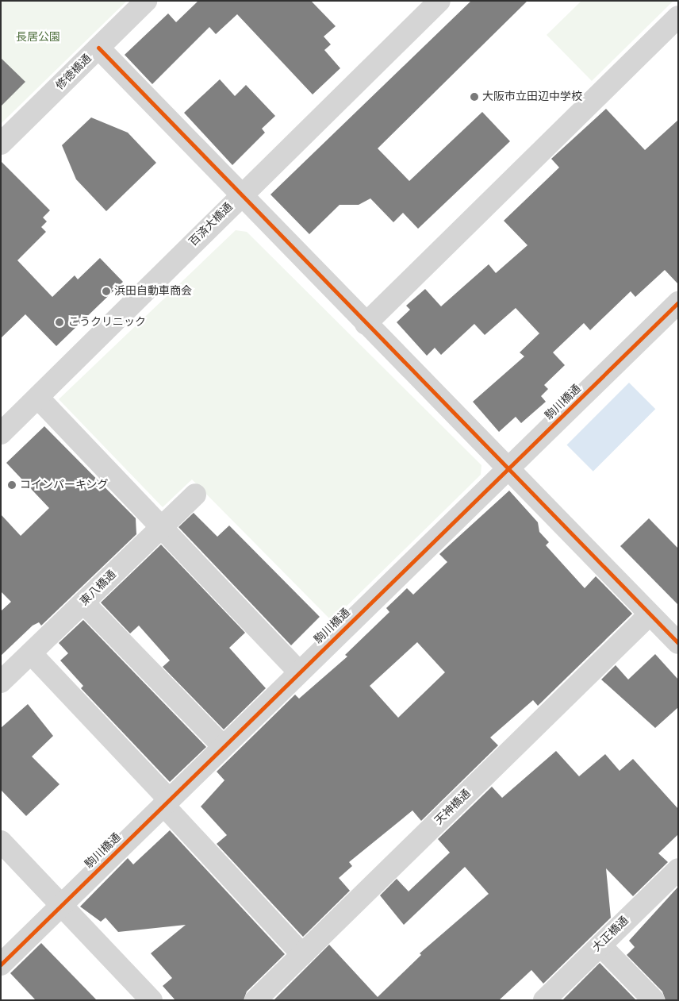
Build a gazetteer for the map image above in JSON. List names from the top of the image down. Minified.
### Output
{"streets":{"street":["修徳橋通","百済大橋通","駒川橋通","東八橋通","天神橋通","大正橋通"]},"parks":["長居公園"],"places":["大阪市立田辺中学校","浜田自動車商会","こうクリニック","コインパーキング"]}
